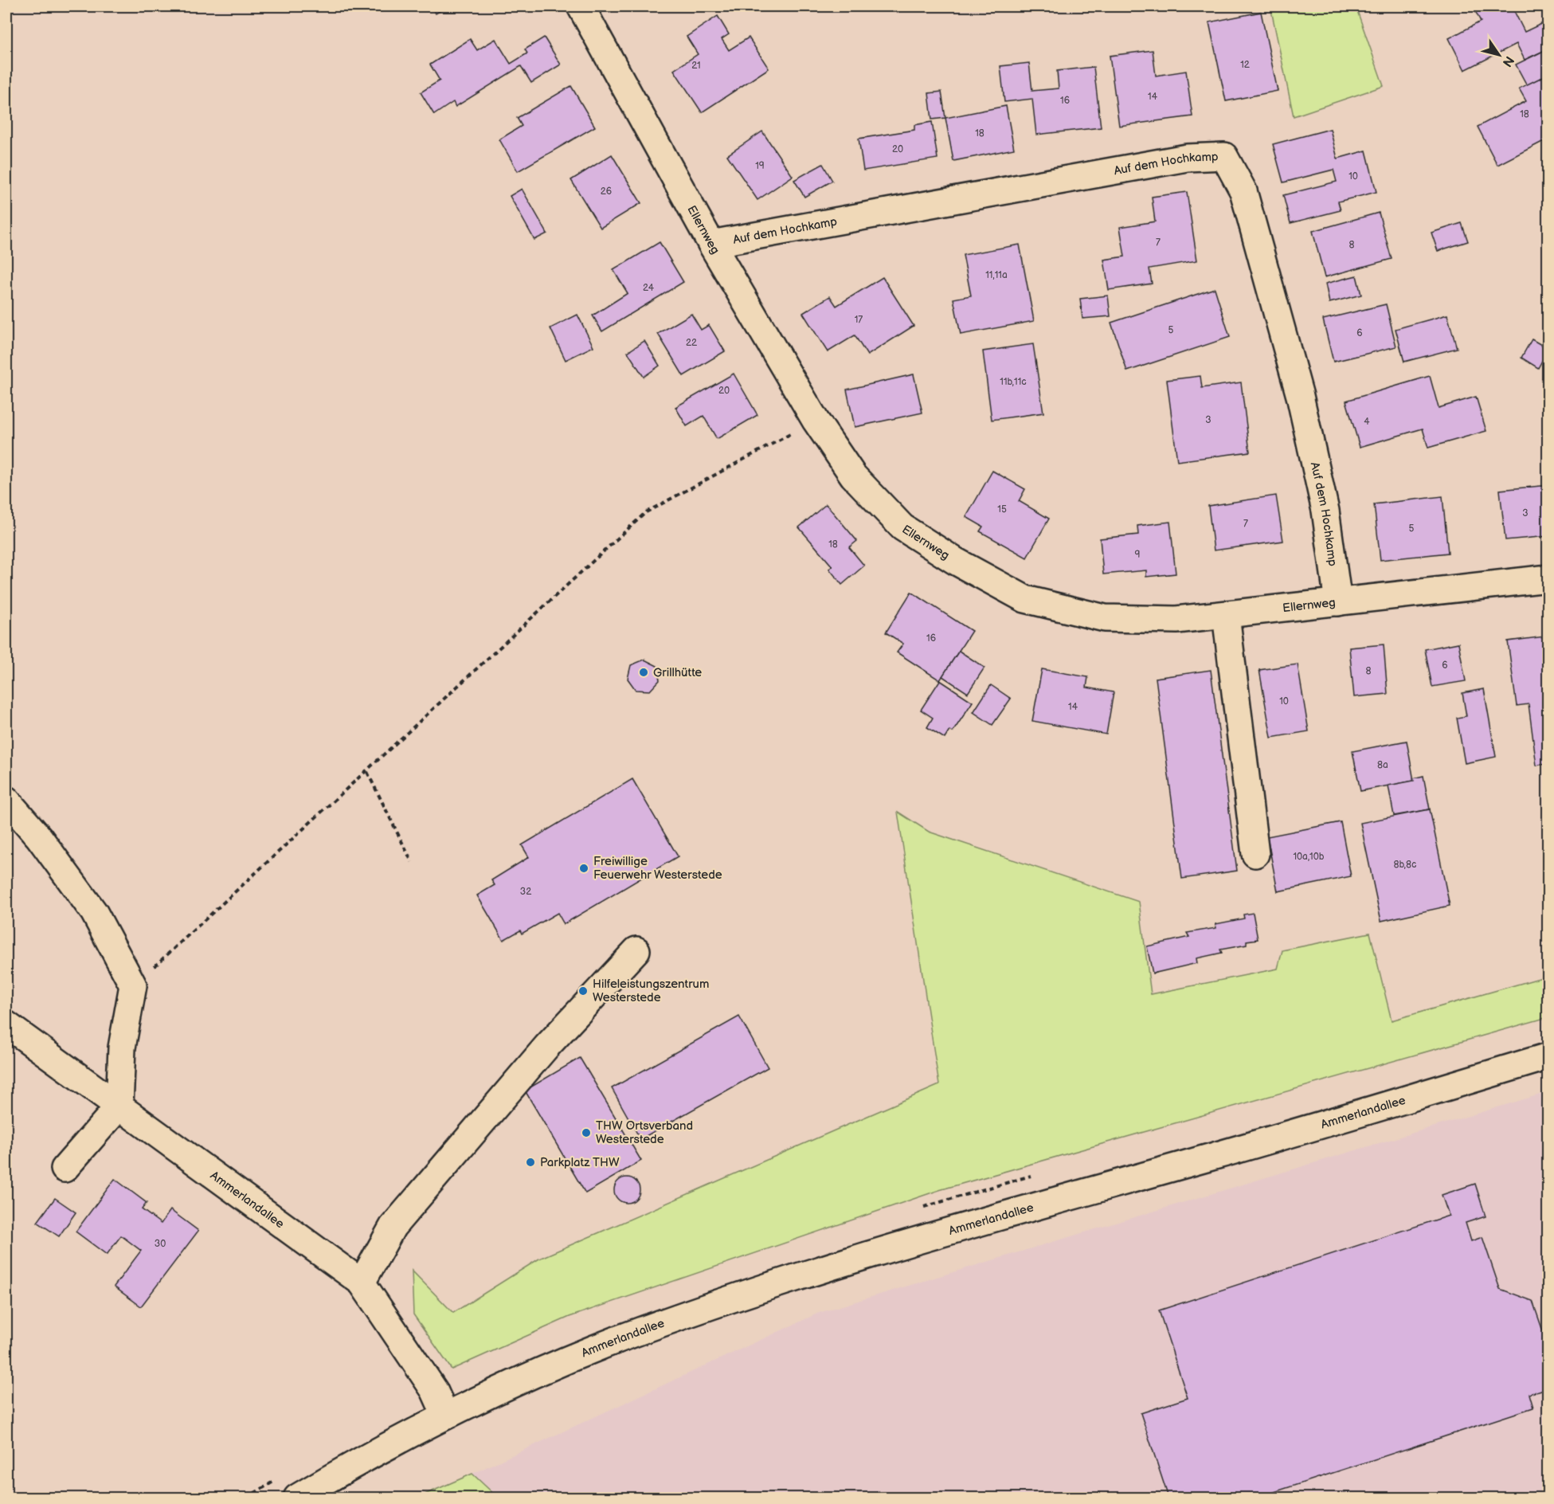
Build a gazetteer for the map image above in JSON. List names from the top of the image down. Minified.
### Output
{"streets":{"street":["Auf dem Hochkamp","Ellernweg","Ammerlandallee"]},"crossings":[["Auf dem Hochkamp","Ellernweg"]],"places":["Grillhütte","Freiwillige Feuerwehr Westerstede","Hilfeleistungszentrum Westerstede","THW Ortsverband Westerstede","Parkplatz THW"],"house_numbers":["12","21","14","16","18","18","20","19","10","26","7","8","11,11a","24","17","5","6","22","11b,11c","20","3","4","15","3","7","5","18","9","16","6","8","10","14","8a","10a,10b","8b,8c","32","30"],"north":"bottom right"}
